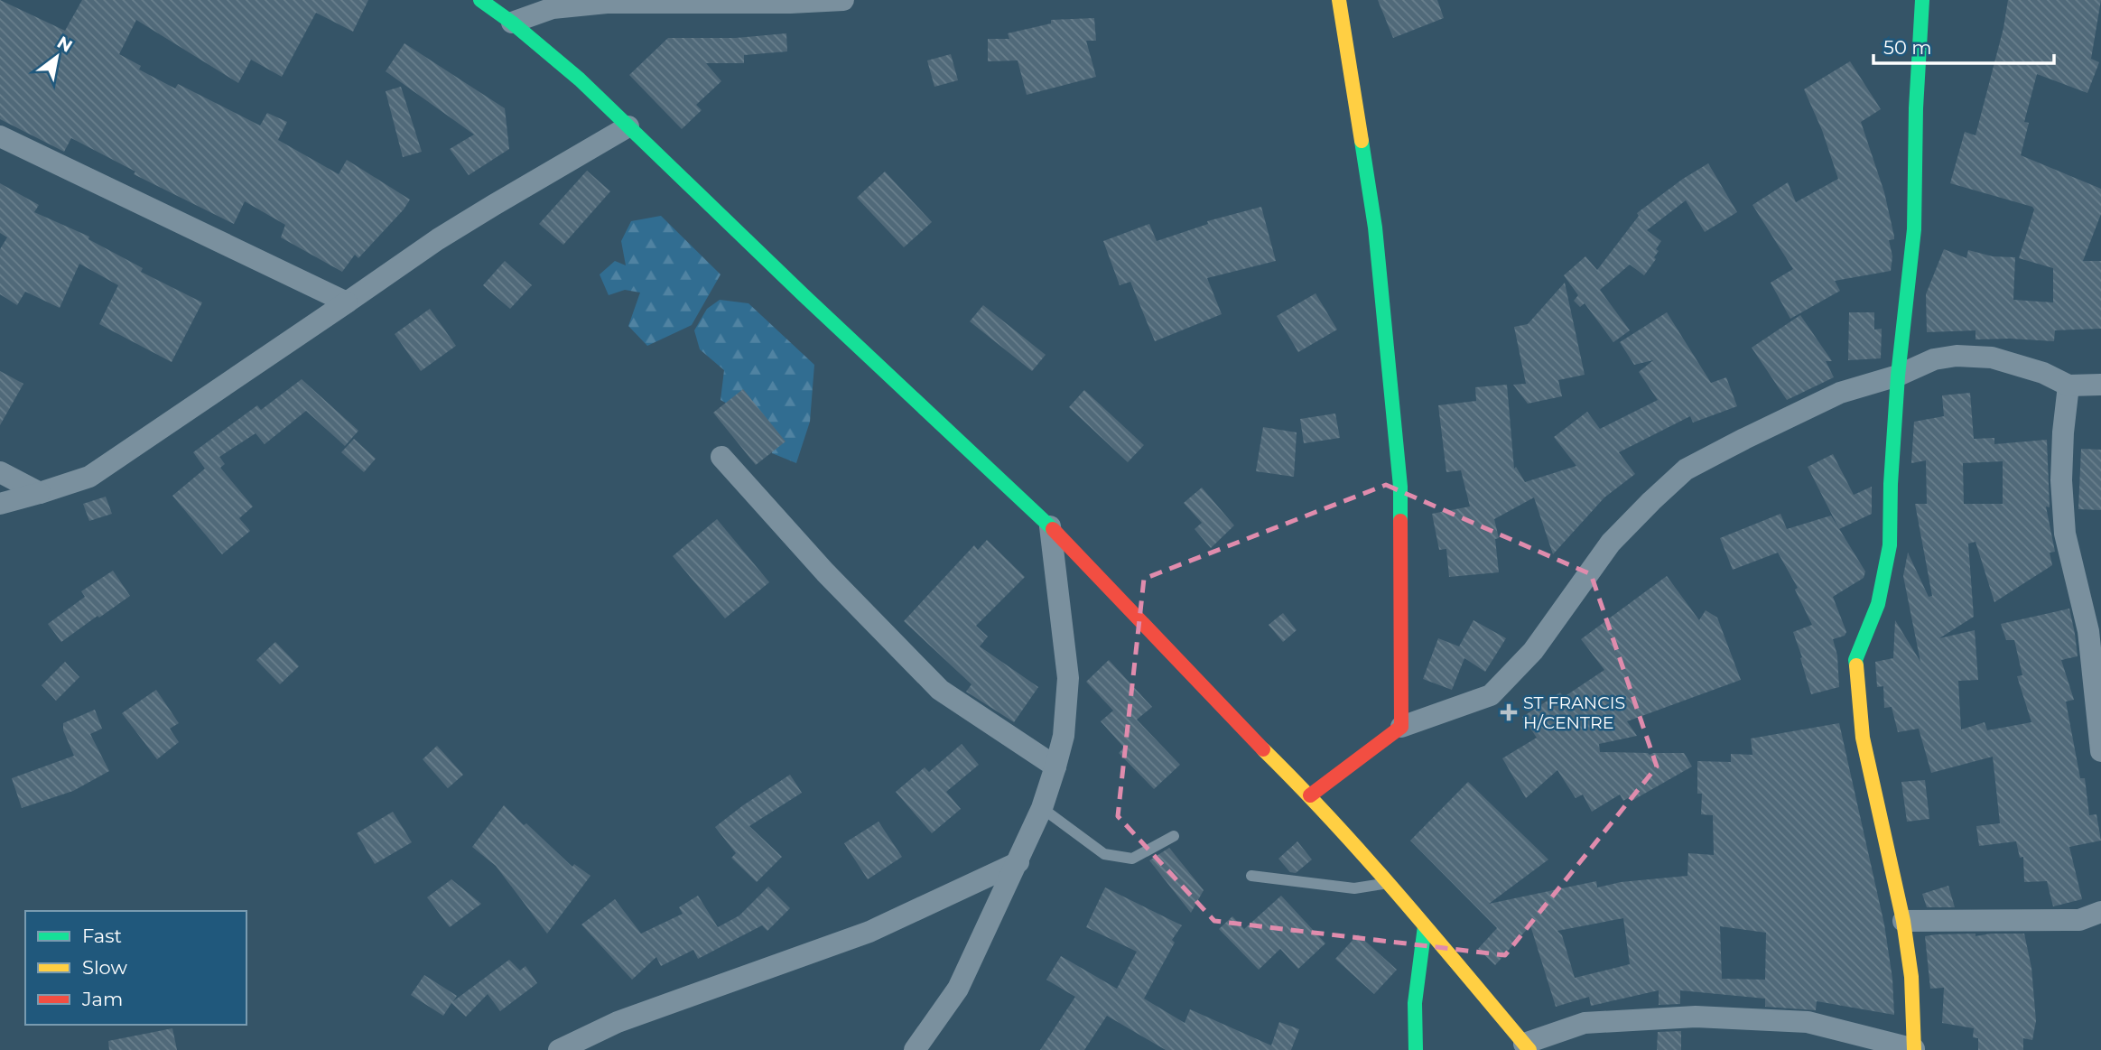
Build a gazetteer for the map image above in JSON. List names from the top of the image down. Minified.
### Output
{"places":{"health":["ST FRANCIS H/CENTRE"]},"legend":["Fast","Slow","Jam"],"scale_bar":"50 m","north":"top right"}
